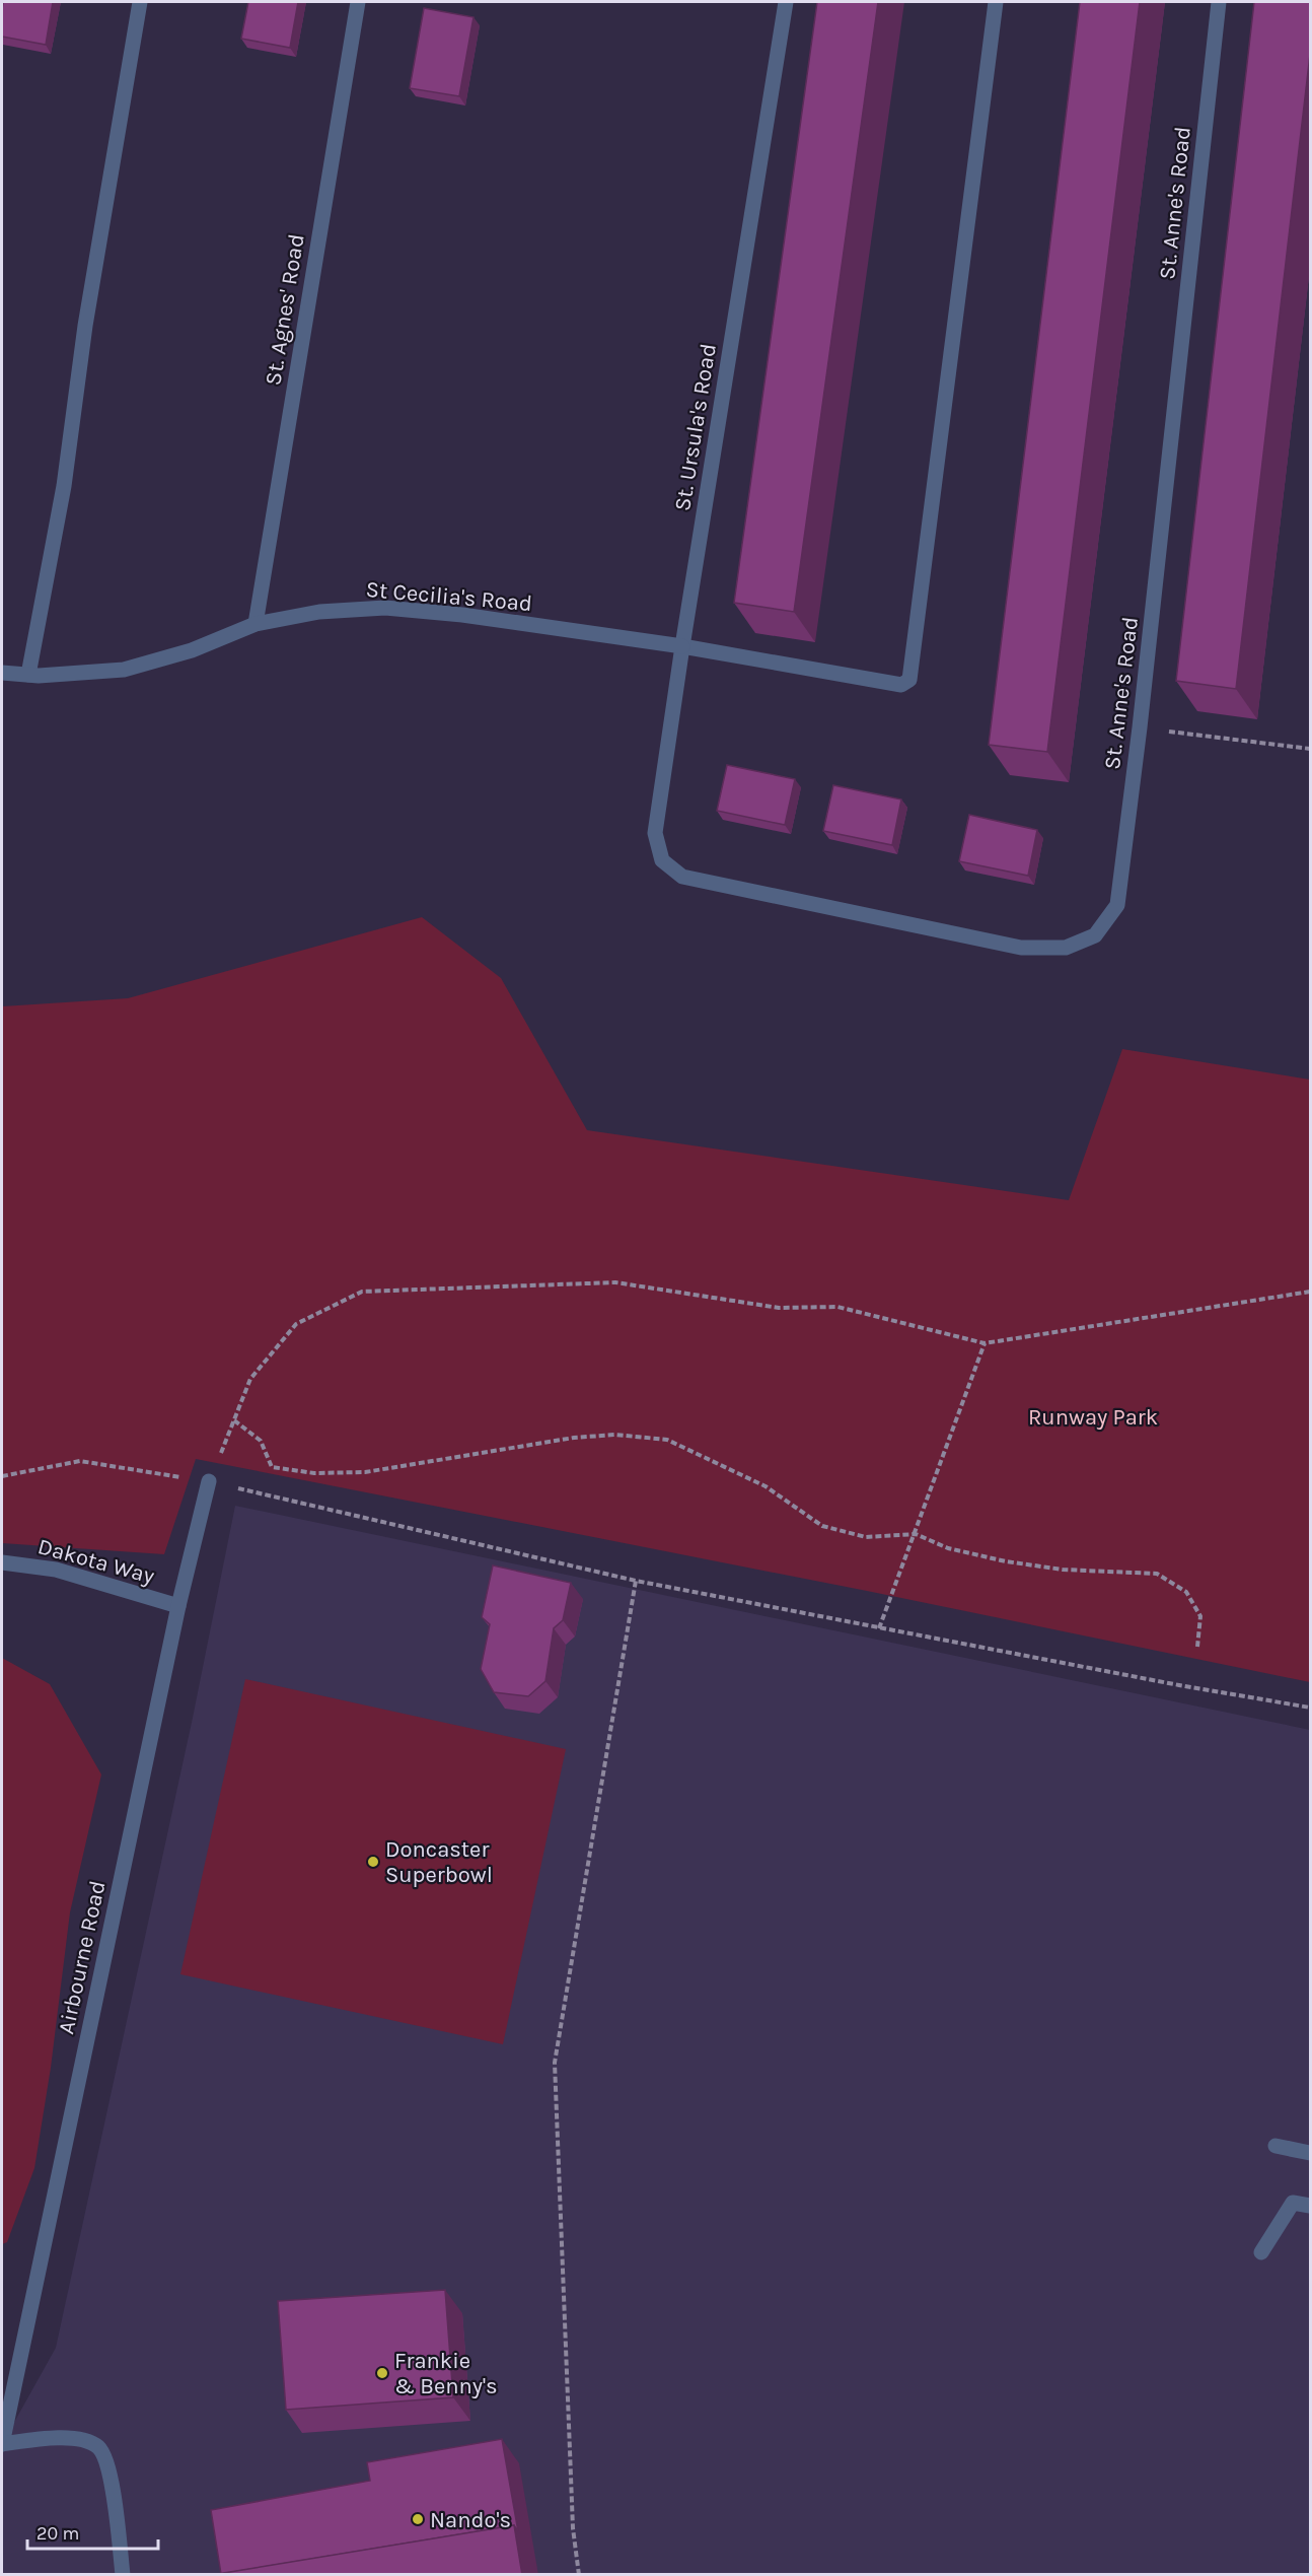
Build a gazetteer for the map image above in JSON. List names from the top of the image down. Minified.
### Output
{"streets":{"street":["St. Anne's Road","St. Agnes' Road","St. Ursula's Road","St Cecilia's Road","Dakota Way","Airbourne Road"]},"crossings":[["St. Anne's Road","St. Ursula's Road"],["St. Agnes' Road","St Cecilia's Road"],["St. Ursula's Road","St Cecilia's Road"],["Dakota Way","Airbourne Road"]],"parks":["Runway Park"],"places":["Doncaster Superbowl","Frankie & Benny's","Nando's"],"scale_bar":"20 m"}
